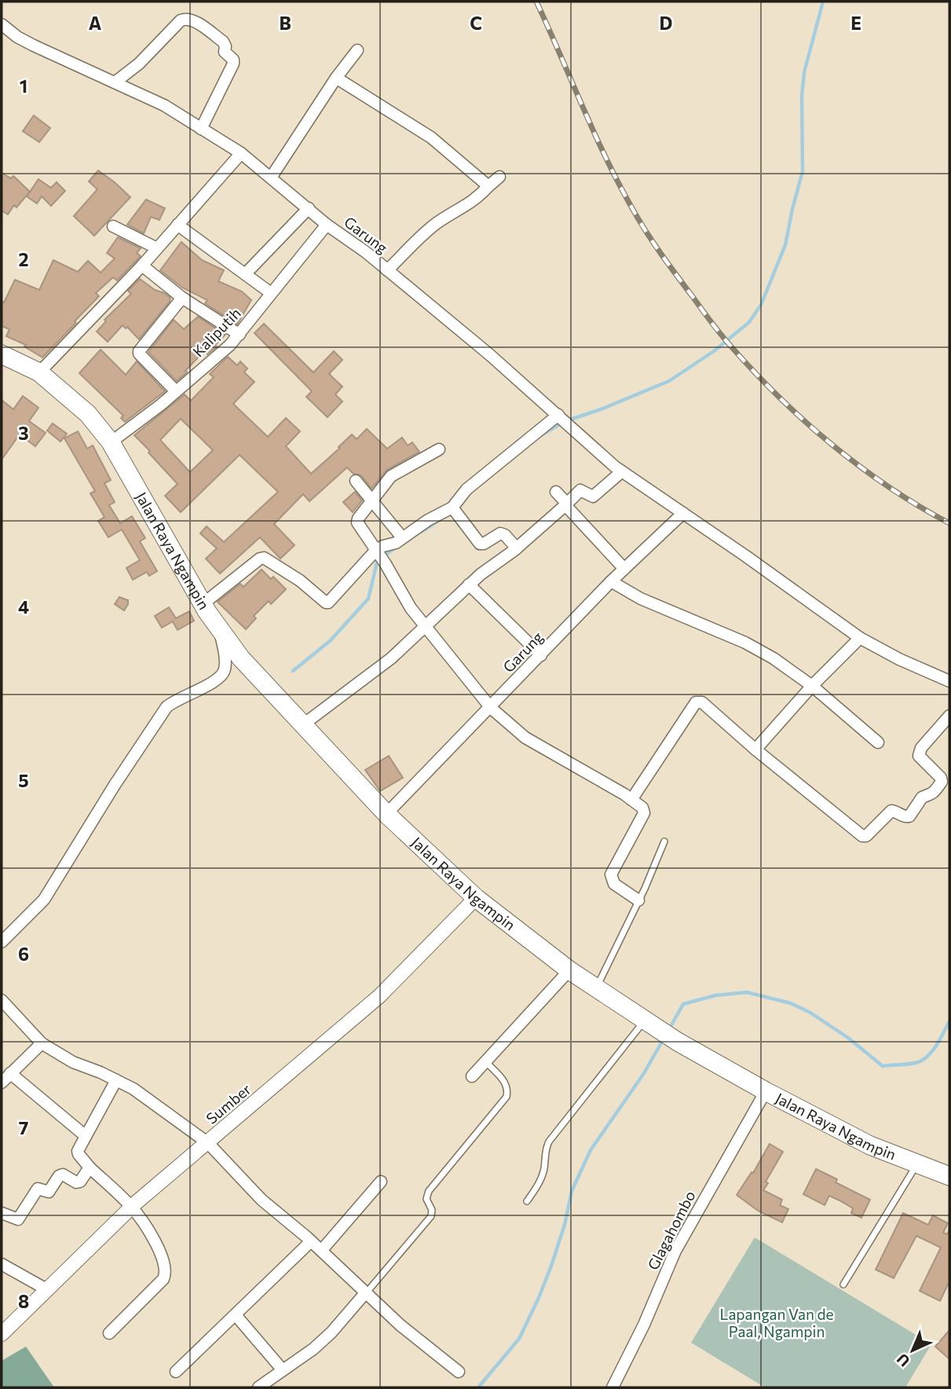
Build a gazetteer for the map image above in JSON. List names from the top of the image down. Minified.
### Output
{"streets":{"main road":["Jalan Raya Ngampin"],"street":["Garung","Kaliputih","Sumber","Glagahombo"]},"crossings":[["Garung","Kaliputih"],["Garung","Jalan Raya Ngampin"],["Kaliputih","Jalan Raya Ngampin"],["Jalan Raya Ngampin","Sumber"],["Jalan Raya Ngampin","Glagahombo"]],"parks":["Lapangan Van de Paal, Ngampin"],"north":"bottom left","grid":{"columns":["A","B","C","D","E"],"rows":["1","2","3","4","5","6","7","8"]}}
